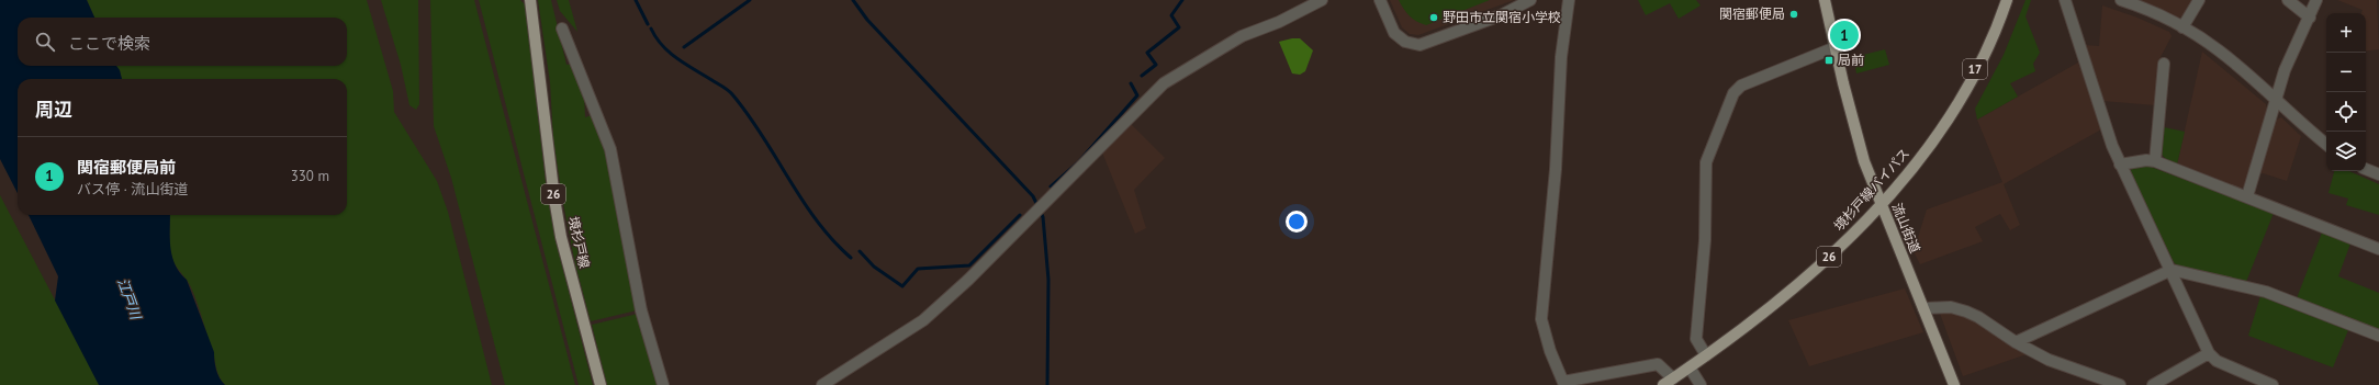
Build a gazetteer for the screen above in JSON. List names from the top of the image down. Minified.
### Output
{"streets":{"main road":["17","境杉戸線バイパス","26","流山街道","境杉戸線"]},"crossings":[["境杉戸線バイパス","流山街道"]],"water":["江戸川"],"places":{"other":["関宿郵便局","野田市立関宿小学校"],"transit":["局前"]},"page":{"map_buttons":["+","−"],"search":"ここで検索","pins":"1","heading":"周辺","list":[{"mark":"1","name":"関宿郵便局前","note":"バス停 · 流山街道","value":"330 m"}]}}
